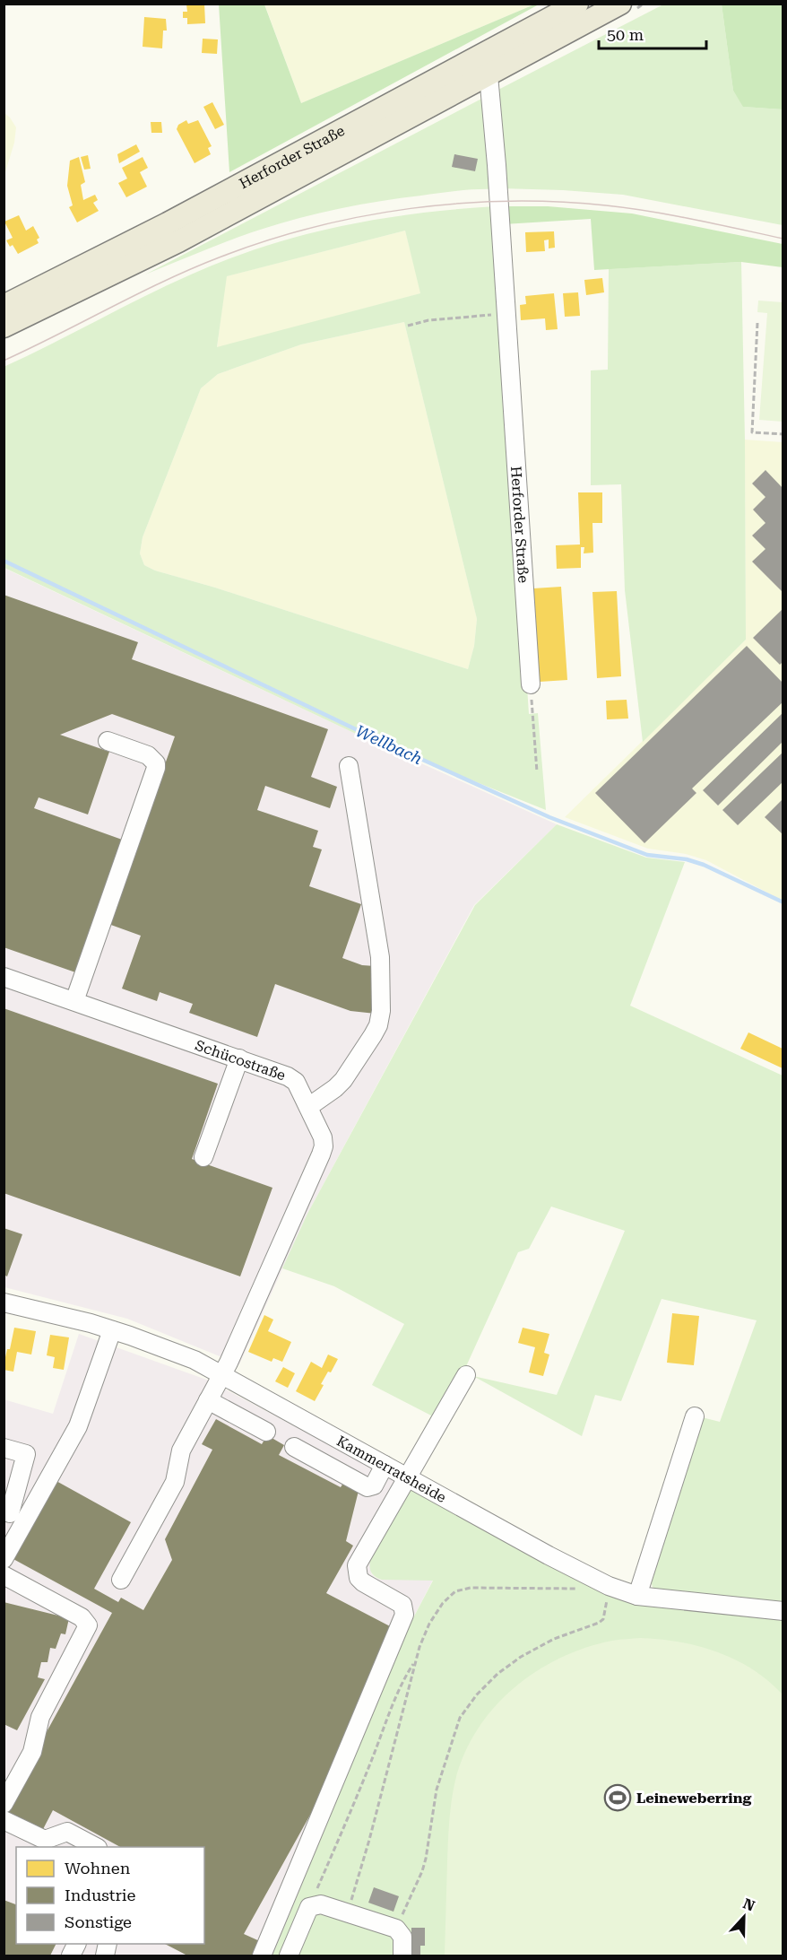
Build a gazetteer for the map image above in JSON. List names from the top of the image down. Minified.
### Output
{"streets":{"main road":["Herforder Straße"],"street":["Schücostraße","Kammerratsheide"]},"crossings":[["Schücostraße","Kammerratsheide"]],"water":["Wellbach"],"places":{"sports":["Leineweberring"]},"legend":["Wohnen","Industrie","Sonstige"],"scale_bar":"50 m","north":"top"}
